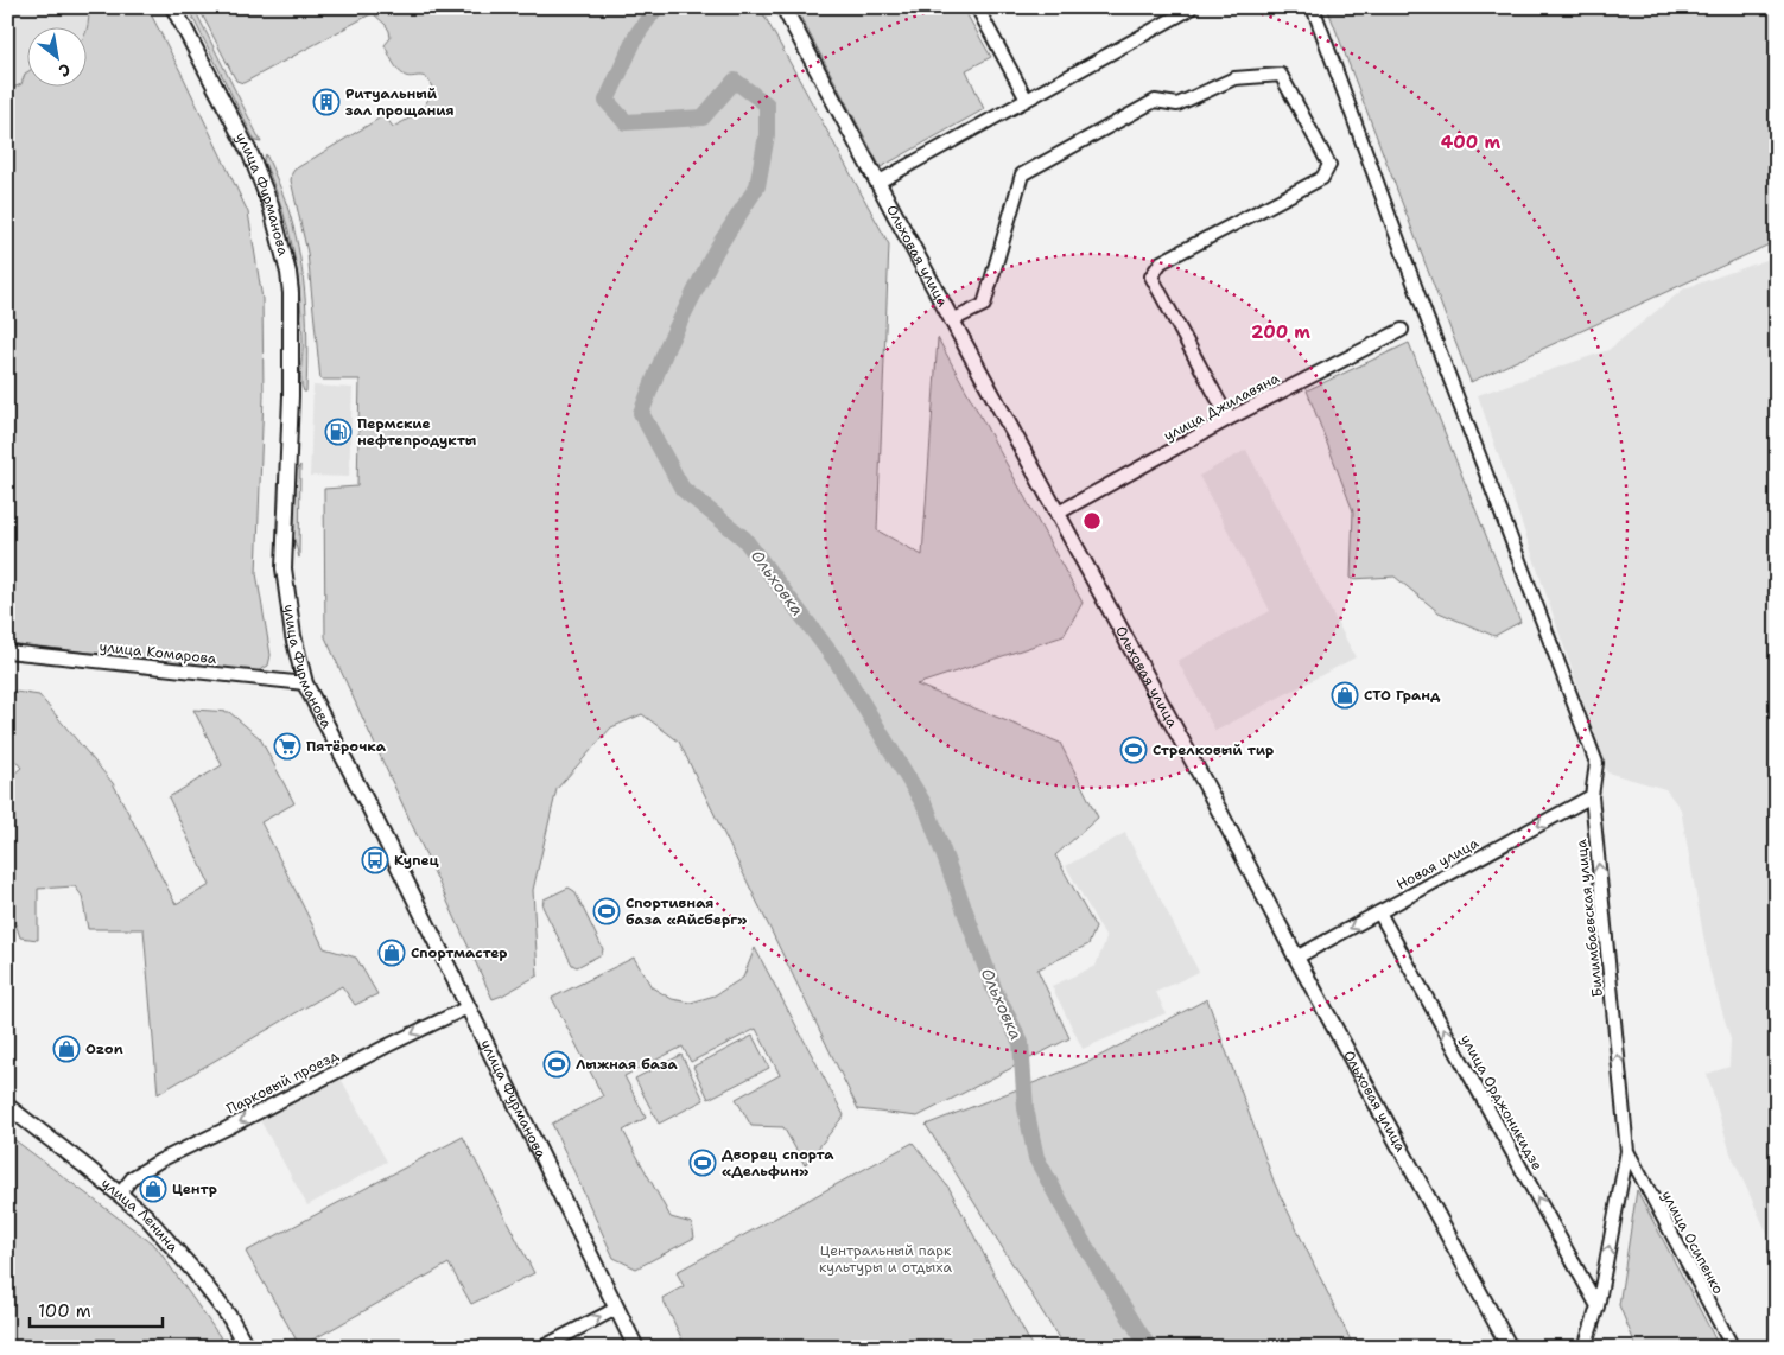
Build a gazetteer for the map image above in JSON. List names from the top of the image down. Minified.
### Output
{"streets":{"main road":["улица Фурманова","Ольховая улица","улица Ленина"],"street":["улица Джилавяна","улица Комарова","Новая улица","Билимбаевская улица","Парковый проезд","улица Орджоникидзе","улица Осипенко"]},"crossings":[["улица Фурманова","улица Комарова"],["улица Фурманова","Парковый проезд"],["Ольховая улица","улица Джилавяна"],["Ольховая улица","Новая улица"],["Новая улица","Билимбаевская улица"],["Новая улица","улица Орджоникидзе"],["Билимбаевская улица","улица Орджоникидзе"],["Билимбаевская улица","улица Осипенко"],["Парковый проезд","улица Ленина"]],"one_way":["Новая улица","Билимбаевская улица","Парковый проезд","улица Орджоникидзе"],"water":["Ольховка"],"parks":["Центральный парк культуры и отдыха"],"places":{"building":["Ритуальный зал прощания"],"fuel station":["Пермские нефтепродукты"],"shop":["СТО Гранд","Спортмастер","Ozon","Центр"],"supermarket":["Пятёрочка"],"sports":["Стрелковый тир","Спортивная база «Айсберг»","Лыжная база","Дворец спорта «Дельфин»"],"bus stop":["Купец"]},"scale_bar":"100 m","north":"bottom right","rings":["400 m","200 m"]}
